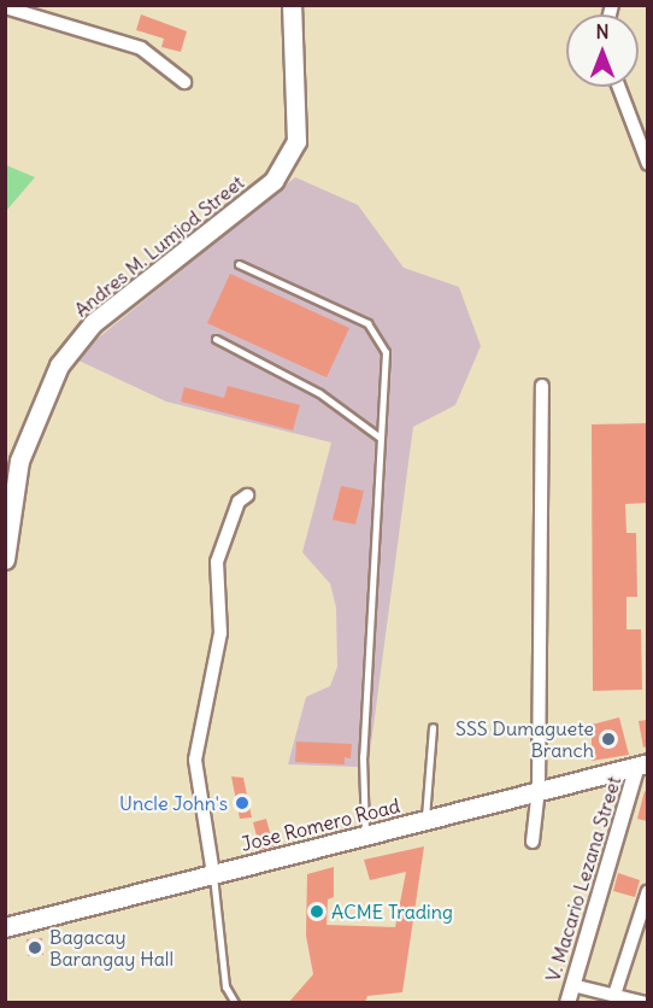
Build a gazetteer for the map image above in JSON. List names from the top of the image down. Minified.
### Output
{"streets":{"main road":["Andres M. Lumjod Street","Jose Romero Road"],"street":["V. Macario Lezana Street"]},"crossings":[["Jose Romero Road","V. Macario Lezana Street"]],"places":["SSS Dumaguete Branch","Uncle John's","ACME Trading","Bagacay Barangay Hall"],"north":"top"}
